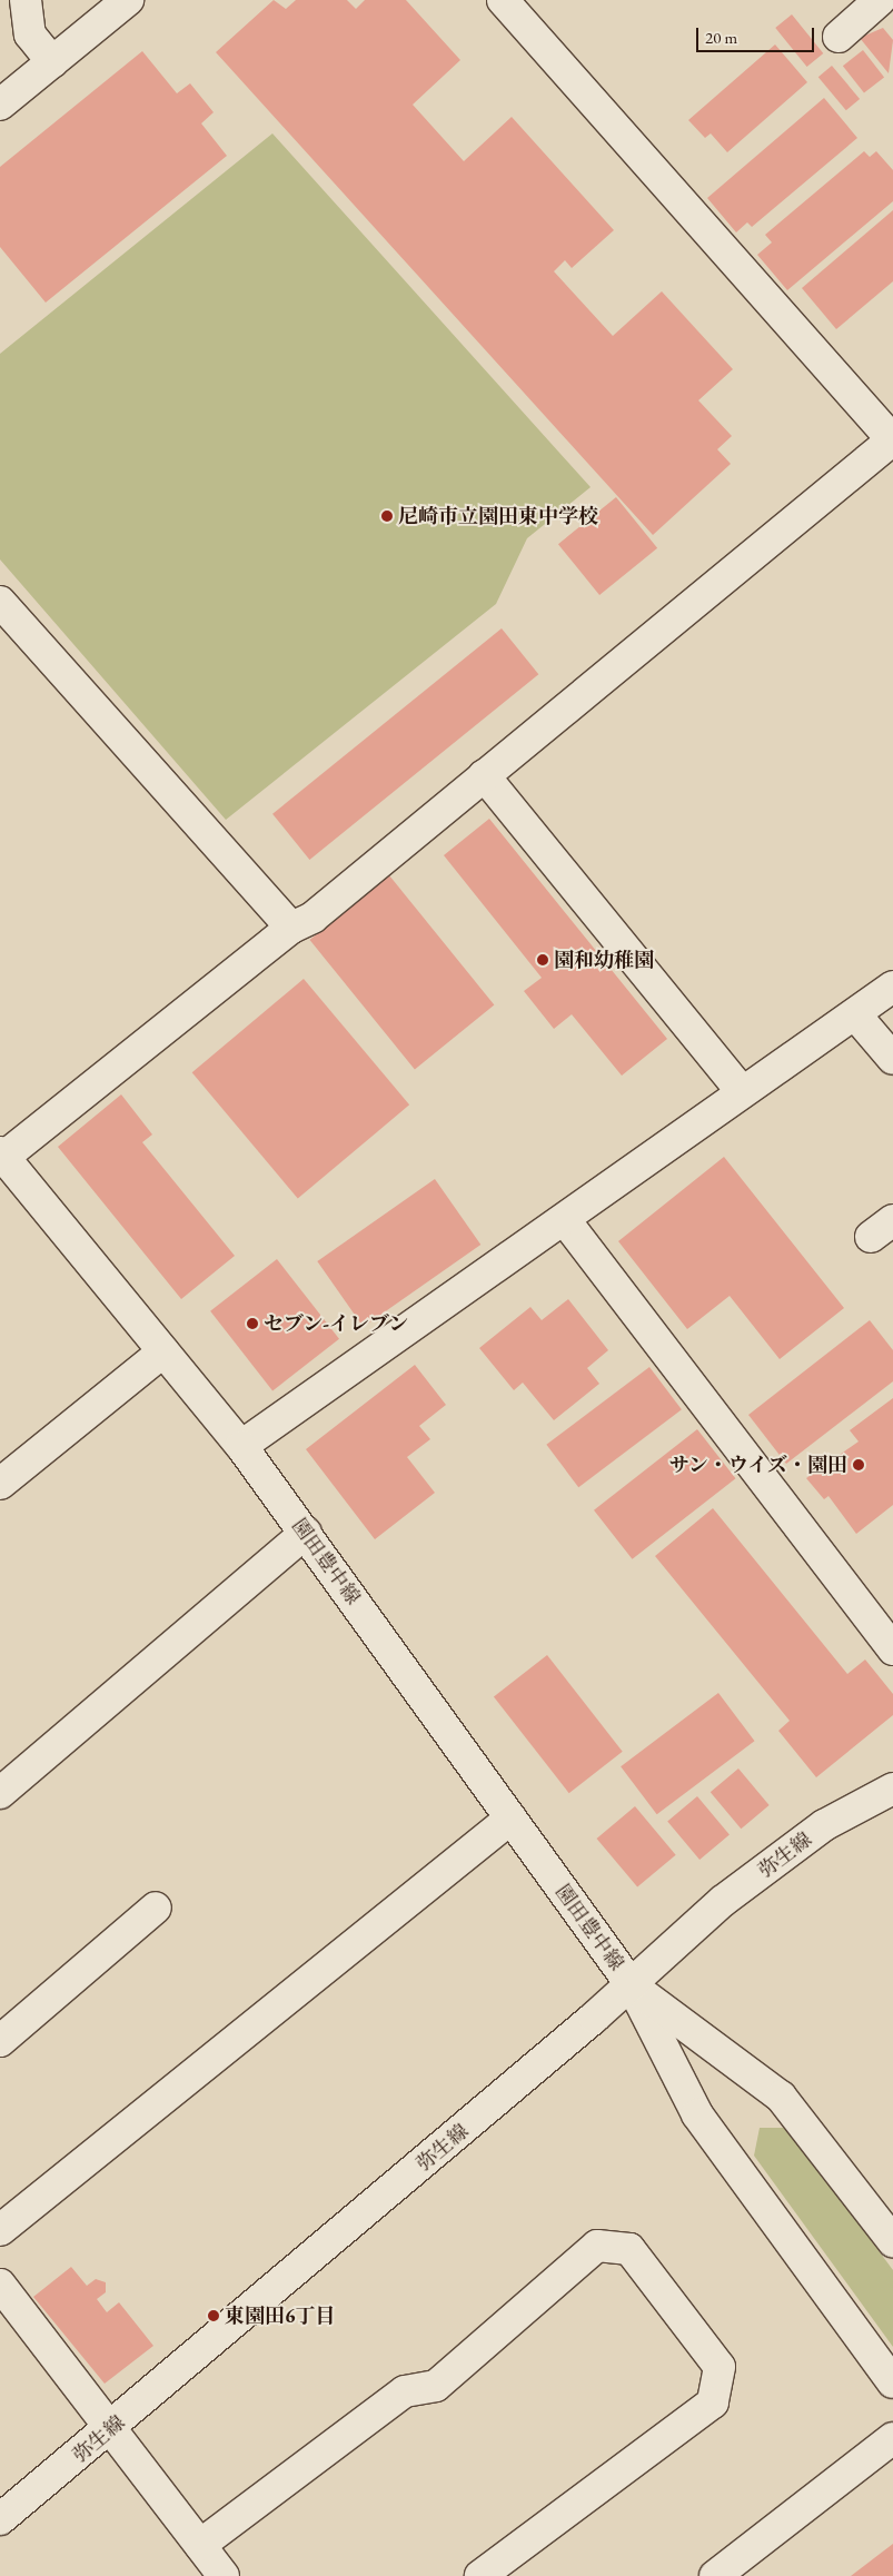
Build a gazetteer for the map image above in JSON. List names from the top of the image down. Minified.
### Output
{"streets":{"street":["園田豊中線","弥生線"]},"crossings":[["園田豊中線","弥生線"]],"places":["尼崎市立園田東中学校","園和幼稚園","セブン-イレブン","サン・ウイズ・園田","東園田6丁目"],"scale_bar":"20 m"}
